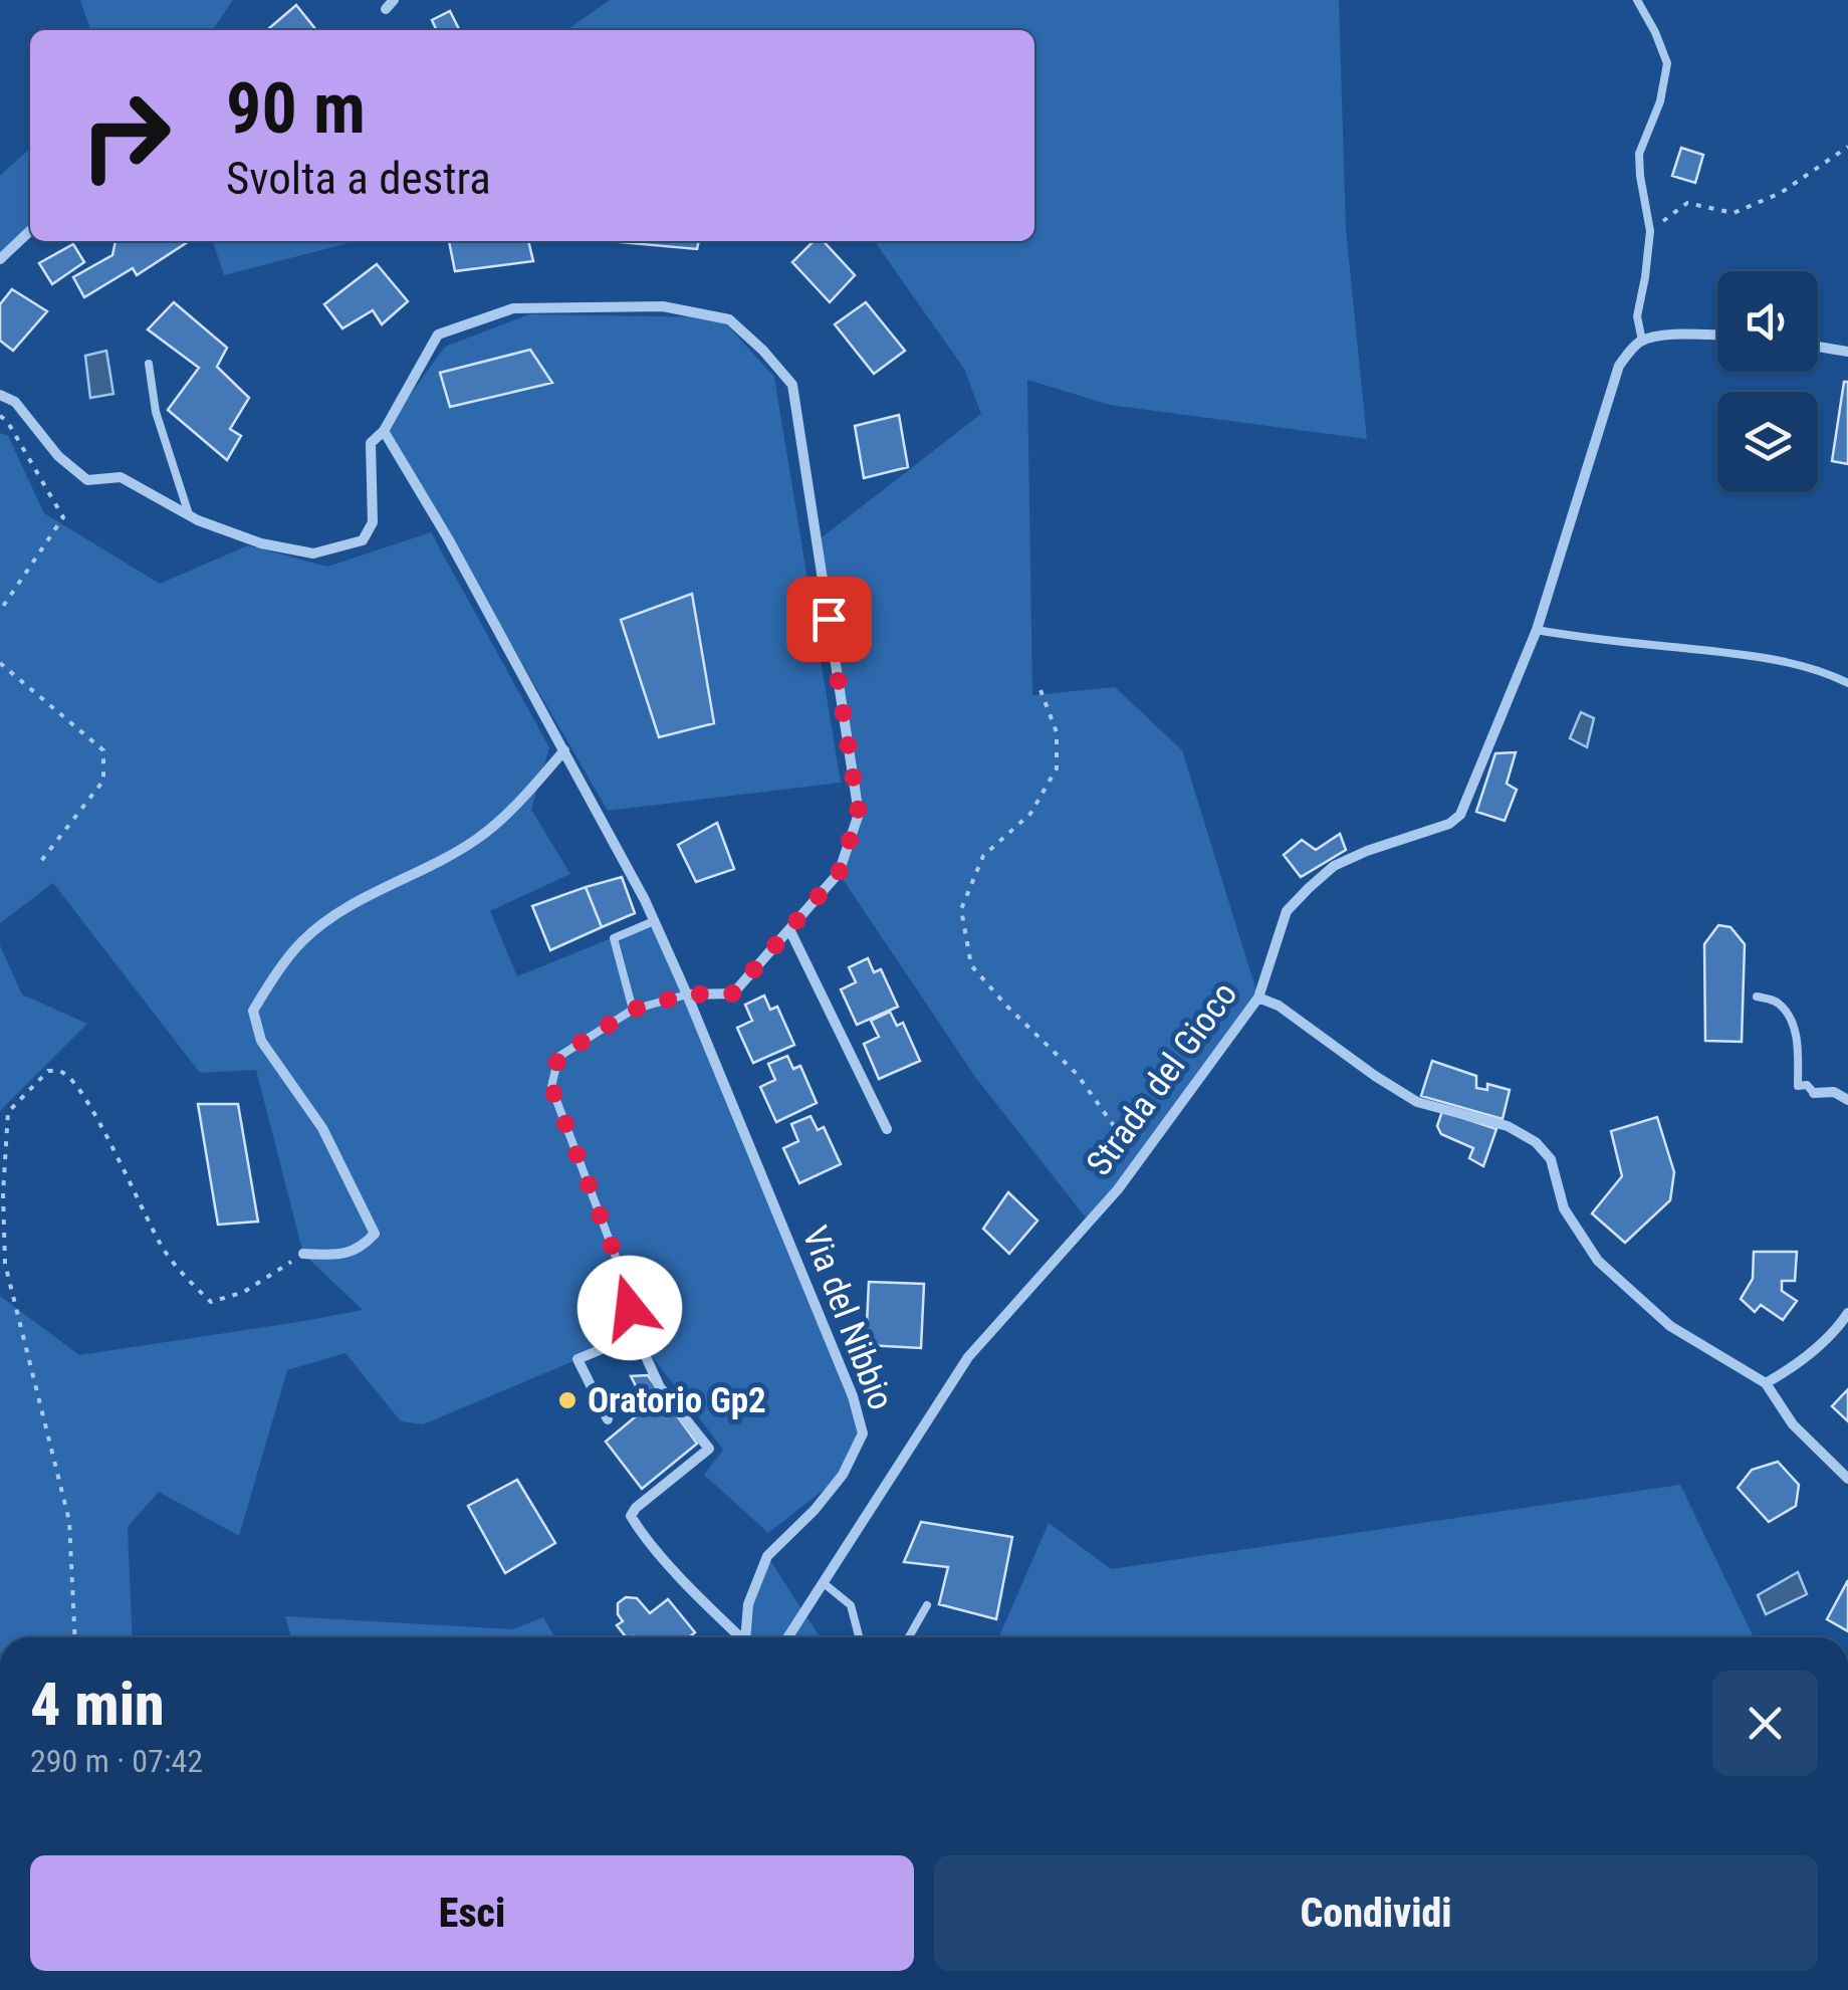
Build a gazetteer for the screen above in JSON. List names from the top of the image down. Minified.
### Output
{"streets":{"street":["Strada del Gioco","Via del Nibbio"]},"places":["Oratorio Gp2"],"page":{"turn":["90 m","Svolta a destra"],"heading":["4 min","290 m · 07:42"],"buttons":["Esci","Condividi"]}}
